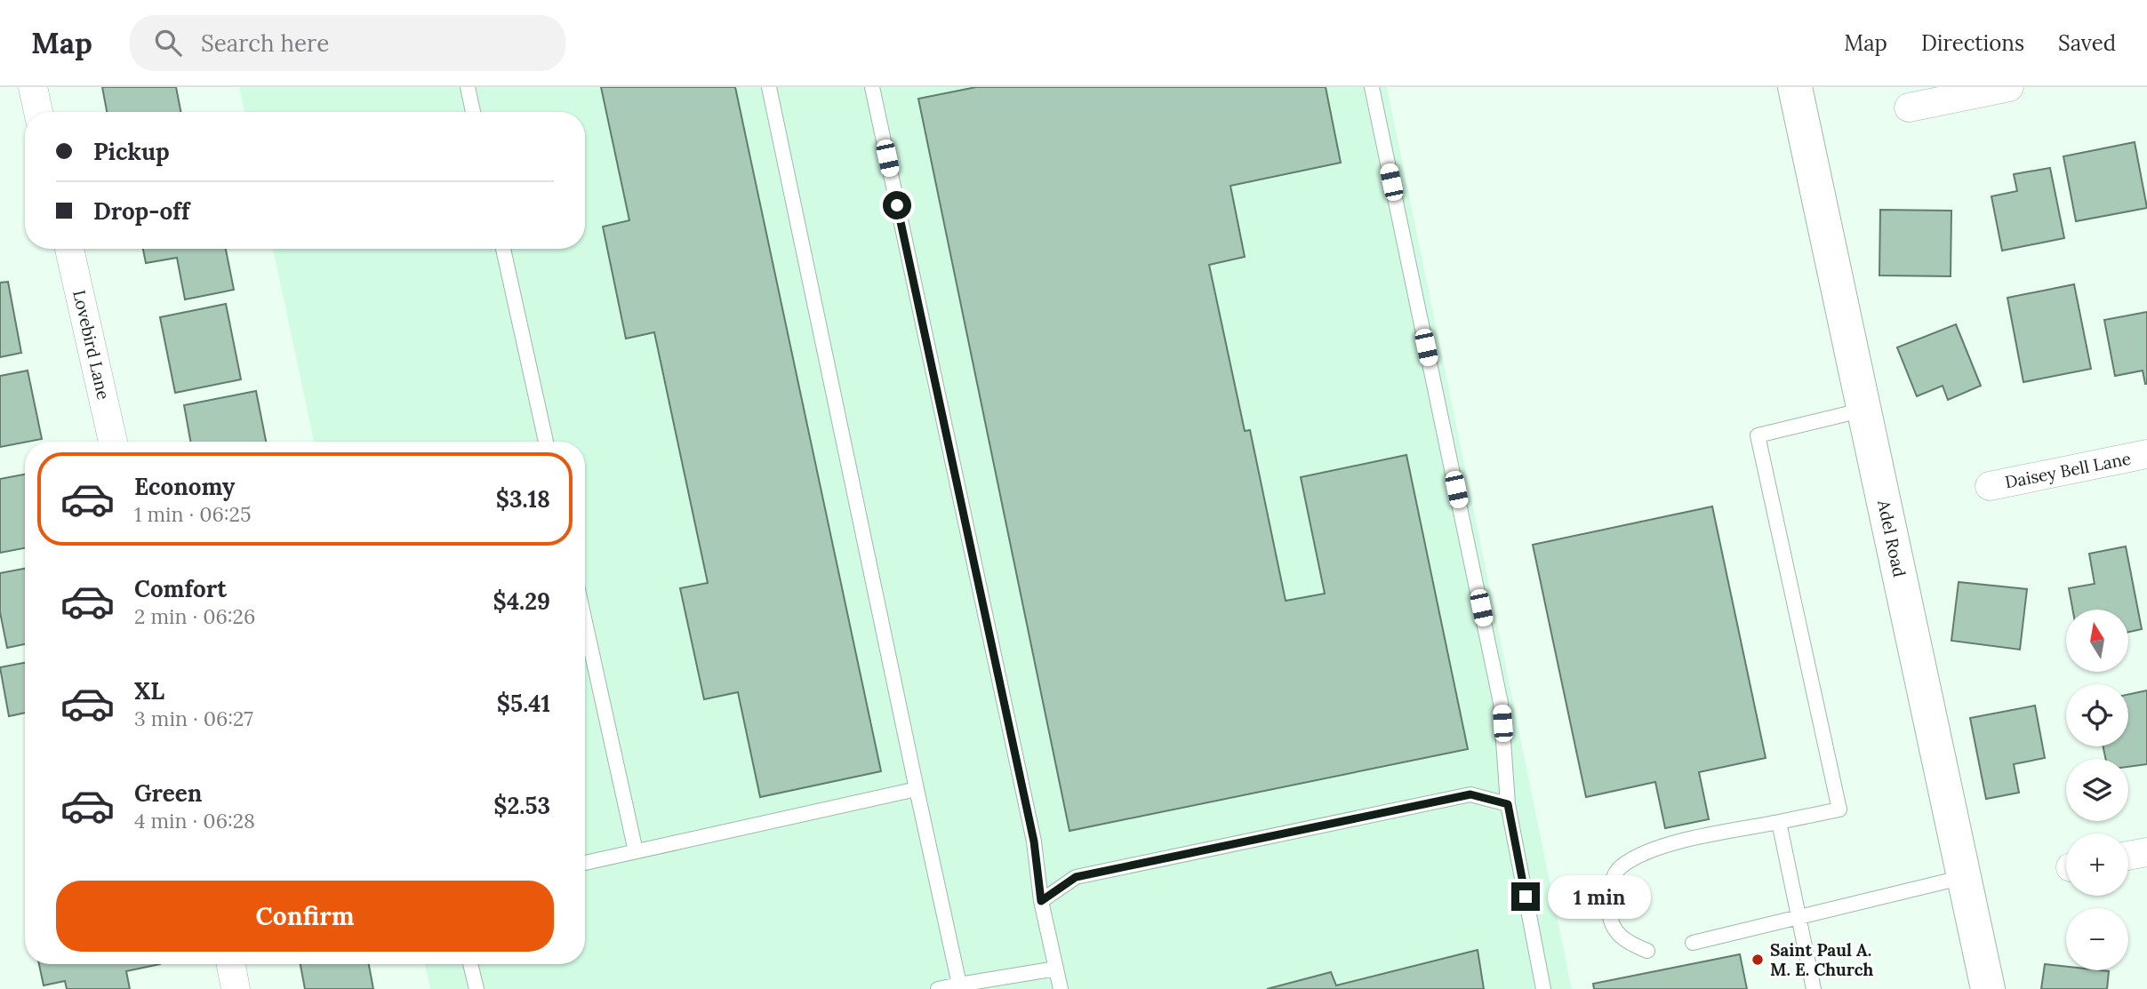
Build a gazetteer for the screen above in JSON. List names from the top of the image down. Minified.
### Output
{"streets":{"street":["Lovebird Lane","Daisey Bell Lane","Adel Road"]},"places":["Saint Paul A. M. E. Church"],"north":"top","page":{"header":"Map","search":"Search here","nav":["Map","Directions","Saved"],"banner":["Pickup","Drop-off"],"list":[{"name":"Economy","note":"1 min · 06:25","value":"$3.18"},{"name":"Comfort","note":"2 min · 06:26","value":"$4.29"},{"name":"XL","note":"3 min · 06:27","value":"$5.41"},{"name":"Green","note":"4 min · 06:28","value":"$2.53"}],"map_buttons":["+","−"],"buttons":"Confirm","bubble":"1 min"}}
